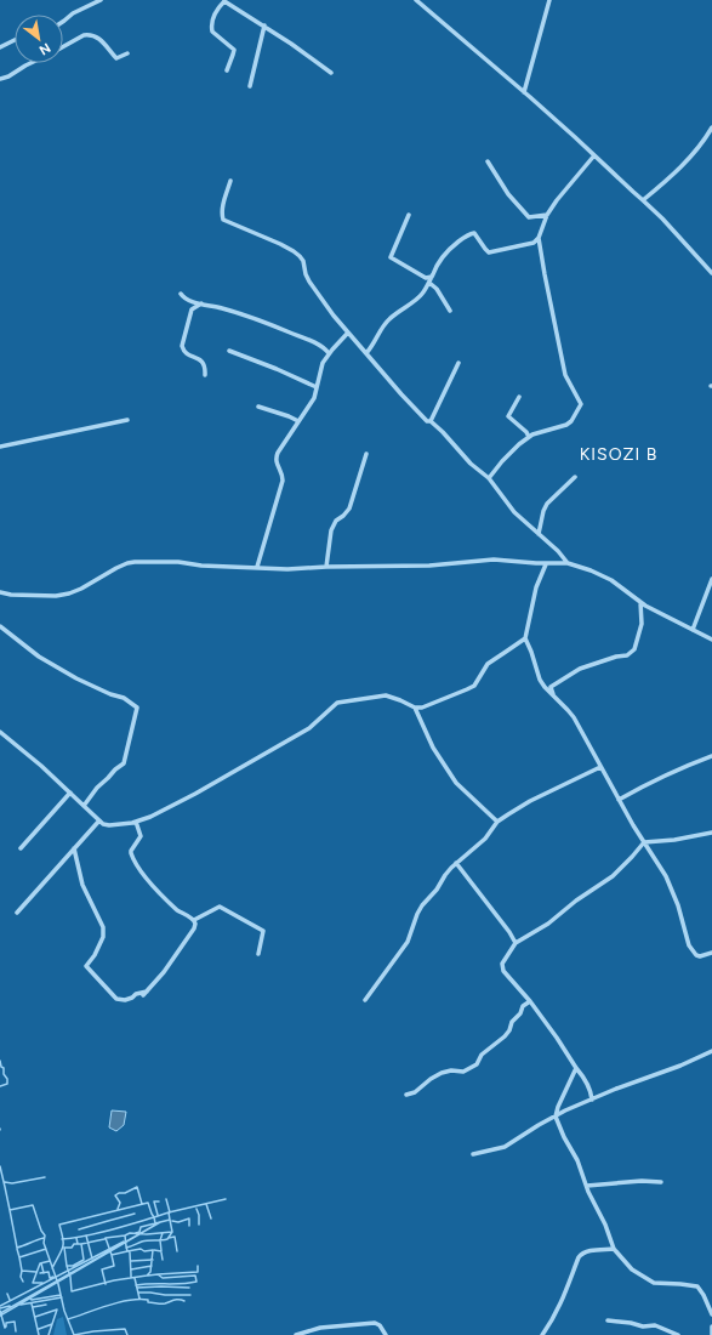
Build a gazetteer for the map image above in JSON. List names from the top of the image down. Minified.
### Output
{"districts":["KISOZI B"],"north":"bottom right"}
